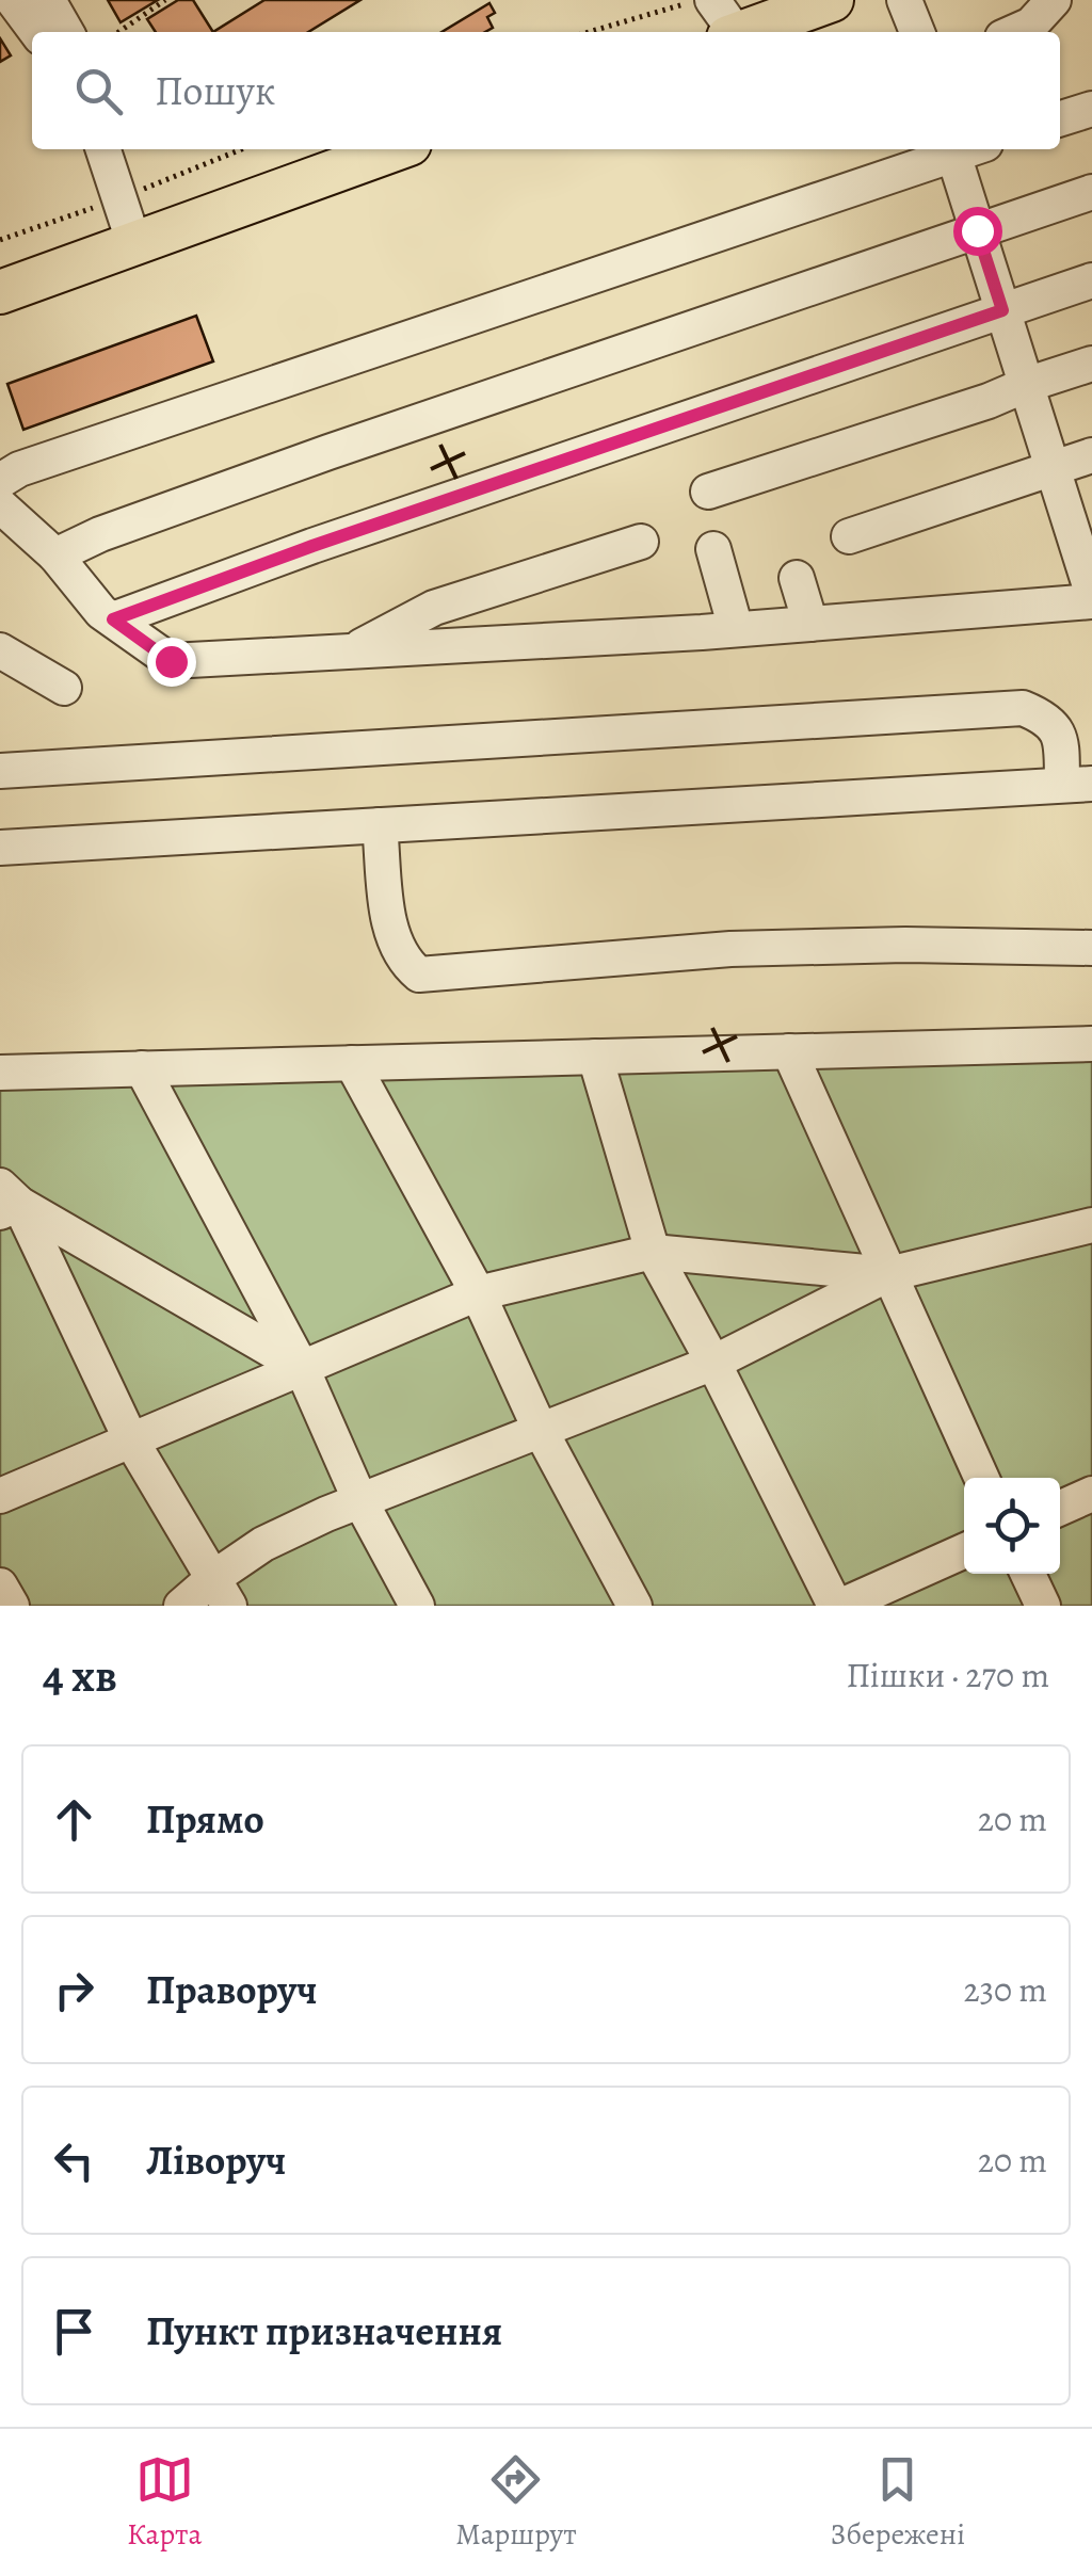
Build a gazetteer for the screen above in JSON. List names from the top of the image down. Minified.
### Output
{"page":{"search":"Пошук","heading":["4 хв","Пішки · 270 m"],"list":[["Прямо","20 m"],["Праворуч","230 m"],["Ліворуч","20 m"],"Пункт призначення"],"nav":["Карта","Маршрут","Збережені"]}}
